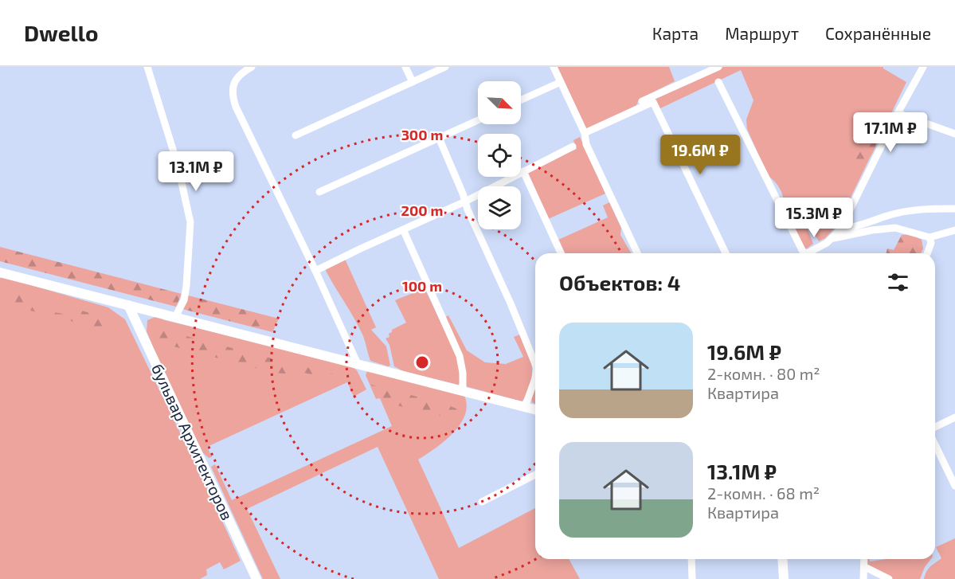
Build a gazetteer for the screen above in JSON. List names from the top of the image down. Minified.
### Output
{"streets":{"main road":["бульвар Архитекторов"]},"north":"bottom right","page":{"header":"Dwello","nav":["Карта","Маршрут","Сохранённые"],"price":["17.1M ₽","19.6M ₽","13.1M ₽","15.3M ₽"],"heading":"Объектов: 4","list":[{"name":"19.6M ₽","note":"2-комн. · 80 m² · Квартира"},{"name":"13.1M ₽","note":"2-комн. · 68 m² · Квартира"}]},"rings":["300 m","200 m","100 m"]}
